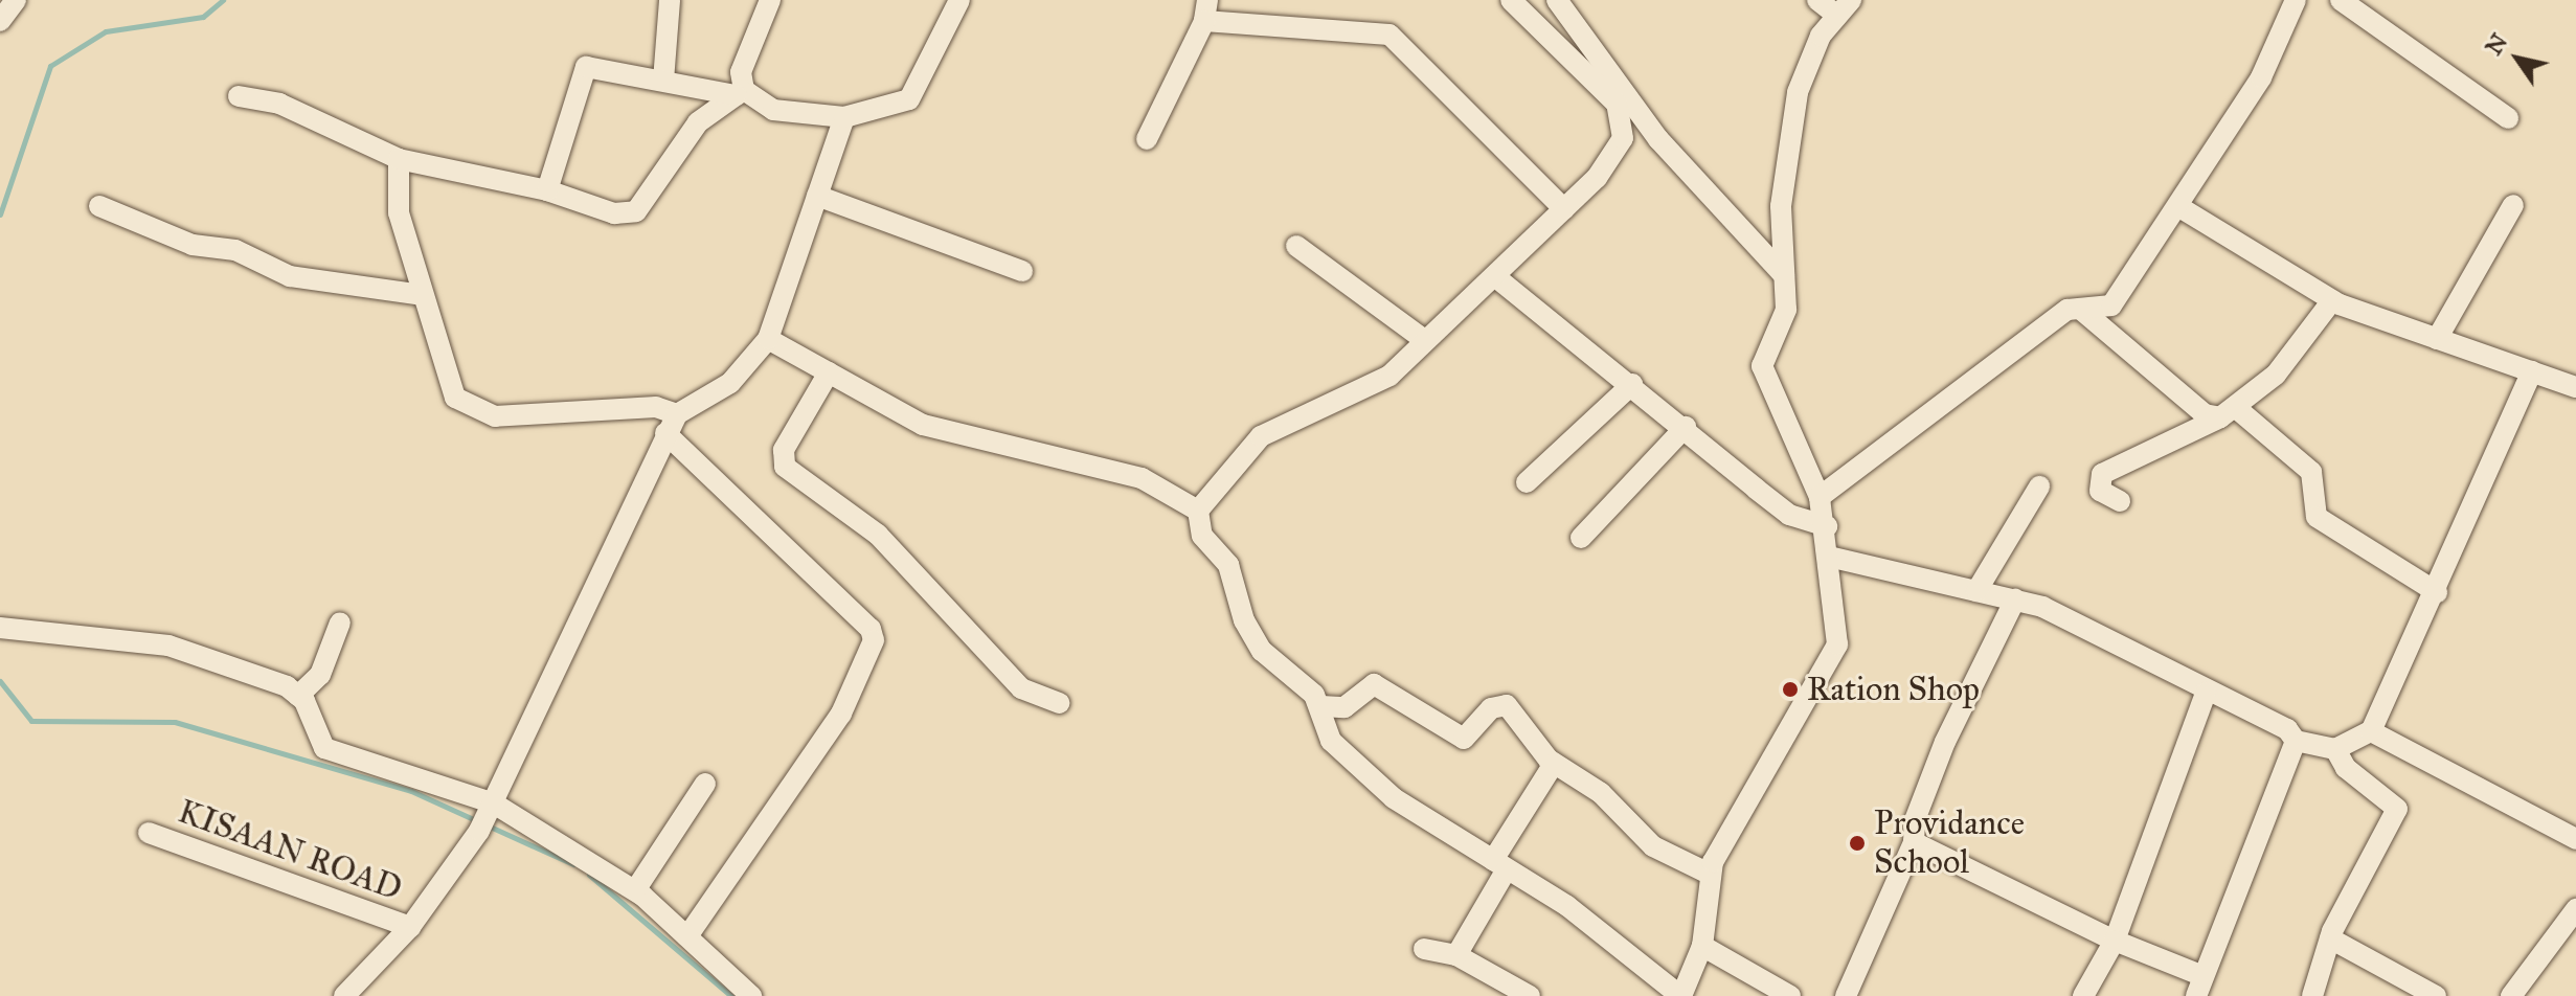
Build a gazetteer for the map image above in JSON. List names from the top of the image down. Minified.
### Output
{"streets":{"street":["KISAAN ROAD"]},"places":["Ration Shop","Providance School"],"north":"top left"}
